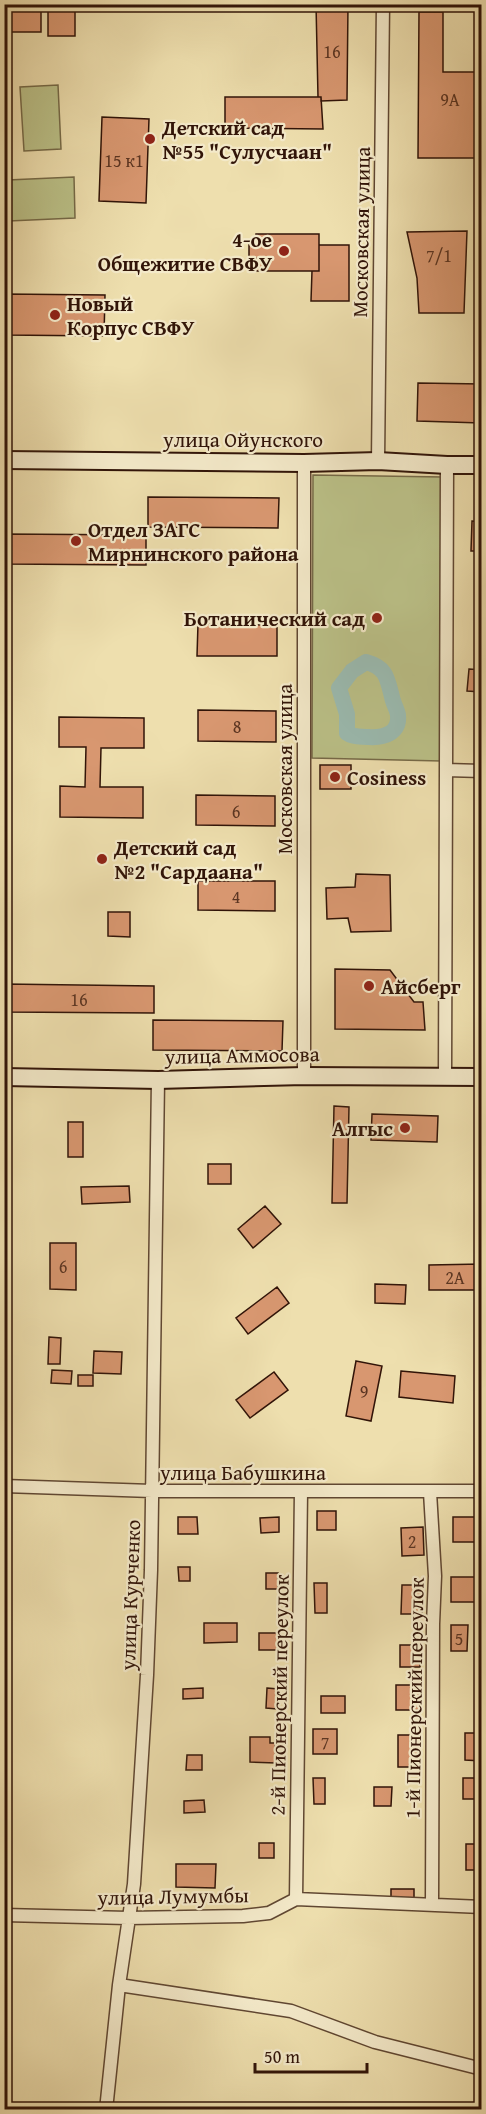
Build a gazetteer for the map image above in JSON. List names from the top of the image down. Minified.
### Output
{"streets":{"main road":["улица Ойунского","улица Аммосова"],"street":["Московская улица","улица Бабушкина","улица Курченко","2-й Пионерский переулок","1-й Пионерский переулок","улица Лумумбы"]},"crossings":[["Московская улица","улица Ойунского"],["Московская улица","улица Аммосова"],["улица Аммосова","улица Курченко"],["улица Бабушкина","улица Курченко"],["улица Бабушкина","2-й Пионерский переулок"],["улица Бабушкина","1-й Пионерский переулок"],["улица Курченко","улица Лумумбы"],["2-й Пионерский переулок","улица Лумумбы"],["1-й Пионерский переулок","улица Лумумбы"]],"places":["Детский сад №55 \"Сулусчаан\"","4-ое Общежитие СВФУ","Новый Корпус СВФУ","Отдел ЗАГС Мирнинского района","Ботанический сад","Cosiness","Детский сад №2 \"Сардаана\"","Айсберг","Алгыс"],"house_numbers":["16","9А","15 к1","7/1","8","6","4","16","6","2А","9","2","5","7"],"scale_bar":"50 m"}
